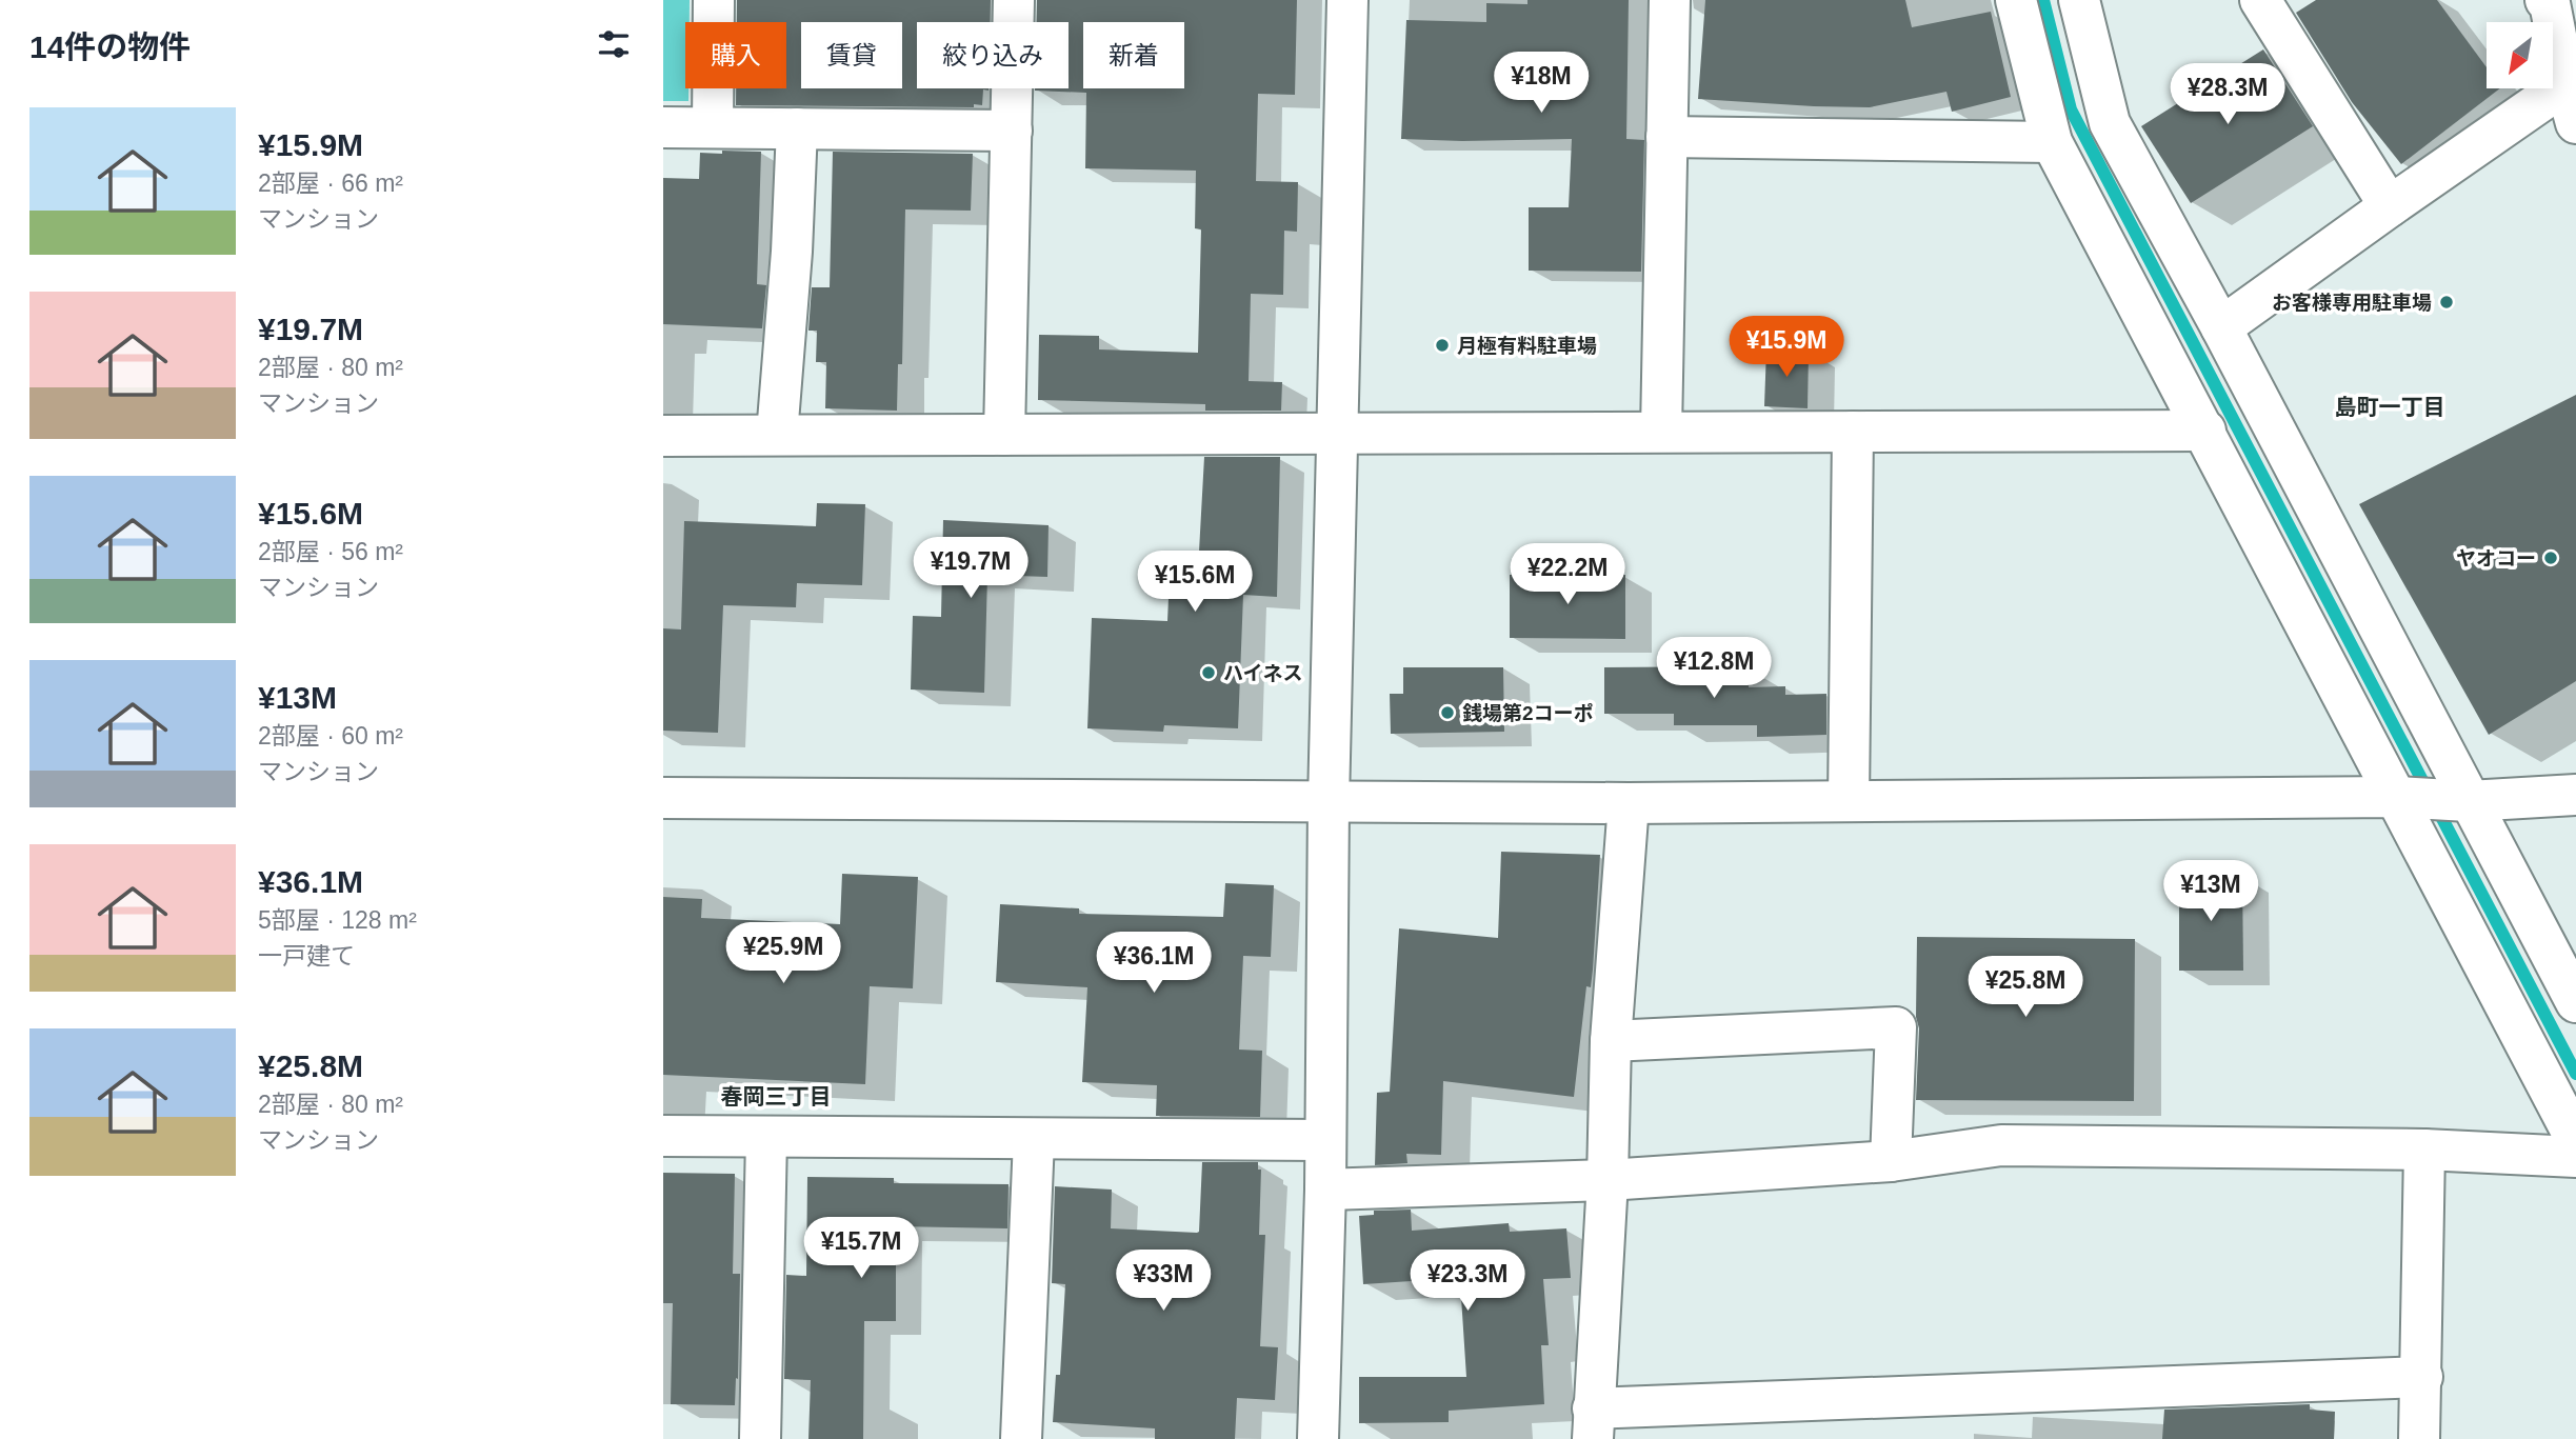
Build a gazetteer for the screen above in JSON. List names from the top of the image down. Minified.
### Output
{"districts":["島町一丁目","春岡三丁目"],"places":["お客様専用駐車場","月極有料駐車場","ヤオコー","ハイネス","銭場第2コーポ"],"north":"bottom left","page":{"heading":"14件の物件","chip":["購入","賃貸","絞り込み","新着"],"price":["¥18M","¥28.3M","¥15.9M","¥19.7M","¥22.2M","¥15.6M","¥12.8M","¥13M","¥25.9M","¥36.1M","¥25.8M","¥15.7M","¥33M","¥23.3M"],"list":[{"name":"¥15.9M","note":"2部屋 · 66 m² · マンション"},{"name":"¥19.7M","note":"2部屋 · 80 m² · マンション"},{"name":"¥15.6M","note":"2部屋 · 56 m² · マンション"},{"name":"¥13M","note":"2部屋 · 60 m² · マンション"},{"name":"¥36.1M","note":"5部屋 · 128 m² · 一戸建て"},{"name":"¥25.8M","note":"2部屋 · 80 m² · マンション"}]}}
